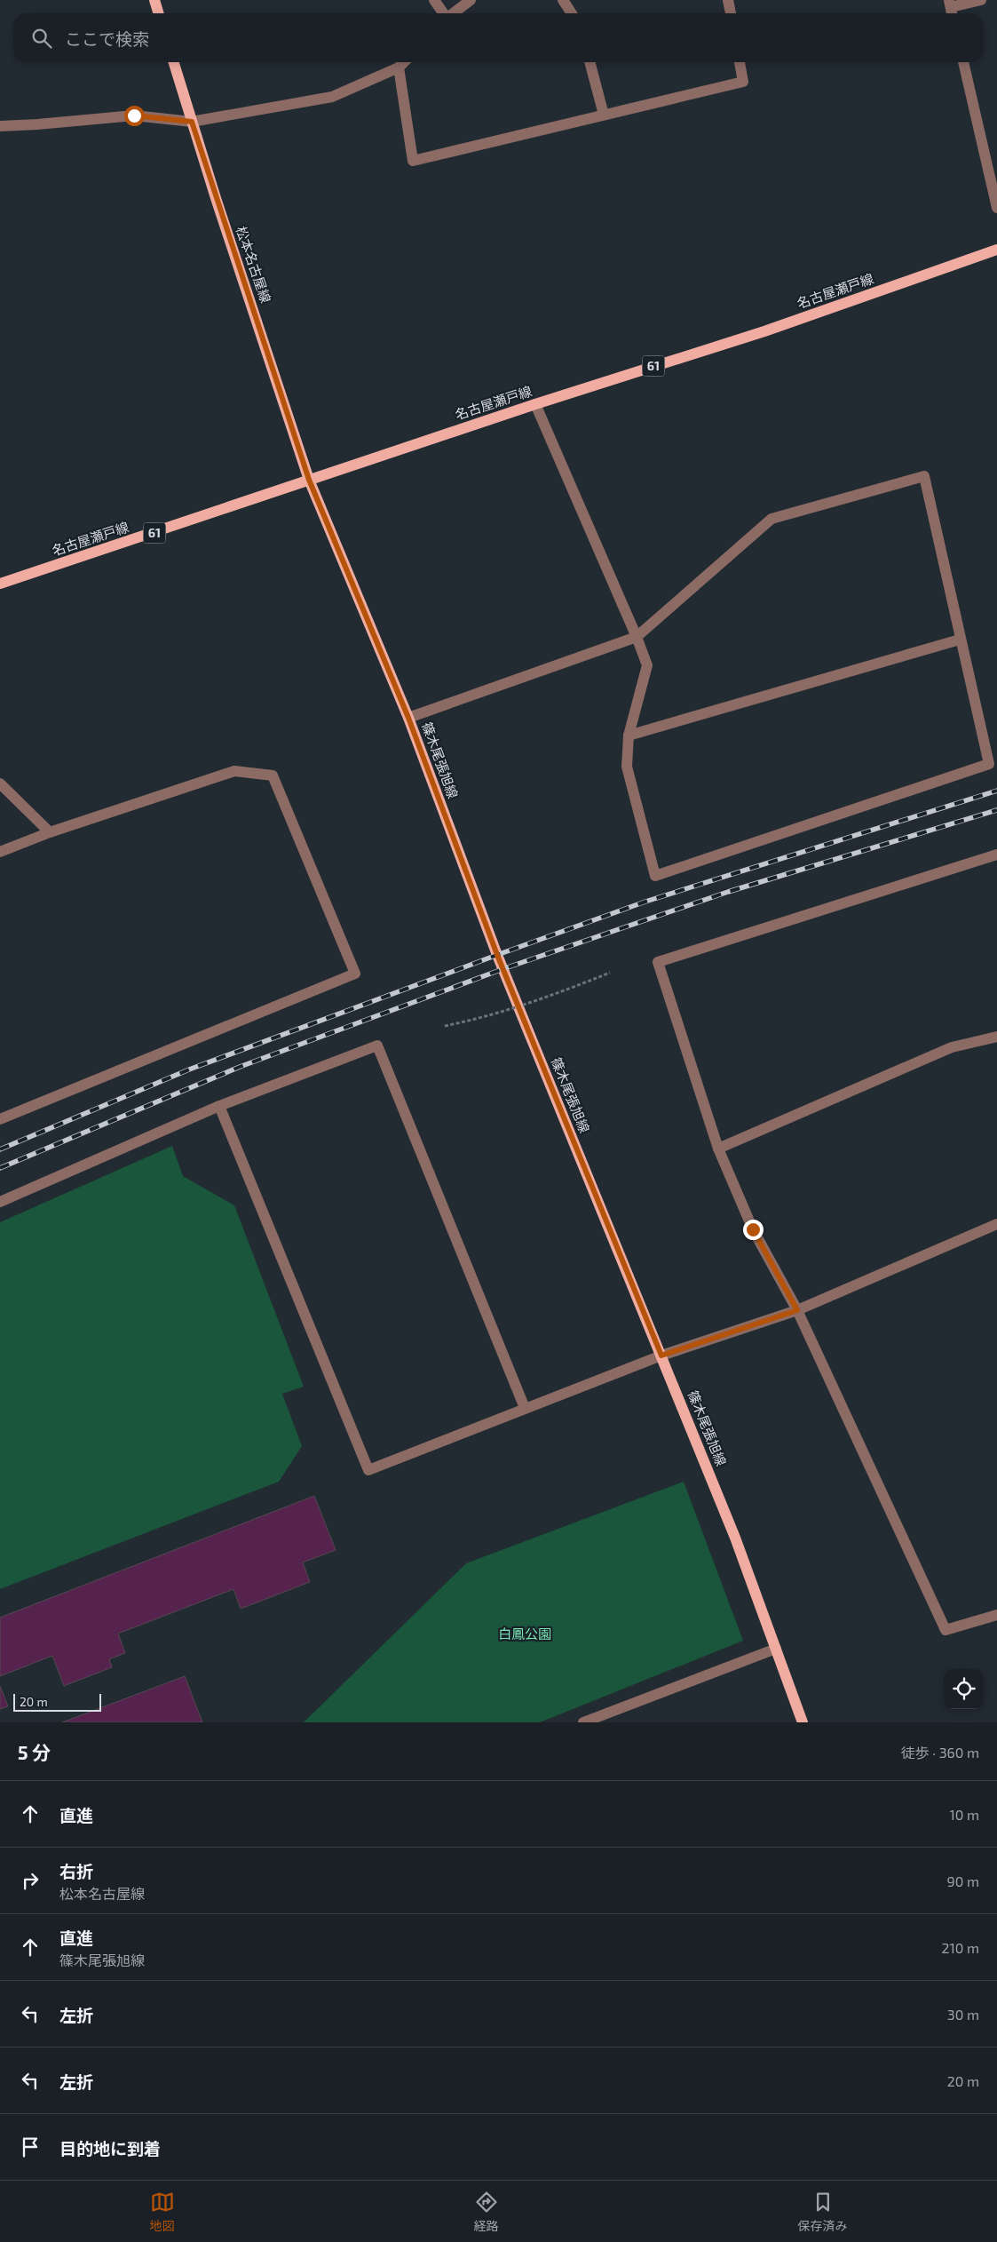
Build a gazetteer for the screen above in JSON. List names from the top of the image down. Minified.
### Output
{"streets":{"main road":["松本名古屋線","名古屋瀬戸線","61","篠木尾張旭線"]},"crossings":[["松本名古屋線","名古屋瀬戸線"],["松本名古屋線","篠木尾張旭線"],["名古屋瀬戸線","篠木尾張旭線"]],"parks":["白鳳公園"],"scale_bar":"20 m","page":{"search":"ここで検索","scale":"20 m","heading":["5 分","徒歩 · 360 m"],"list":[["直進","10 m"],["右折","松本名古屋線","90 m"],["直進","篠木尾張旭線","210 m"],["左折","30 m"],["左折","20 m"],"目的地に到着"],"nav":["地図","経路","保存済み"]}}
